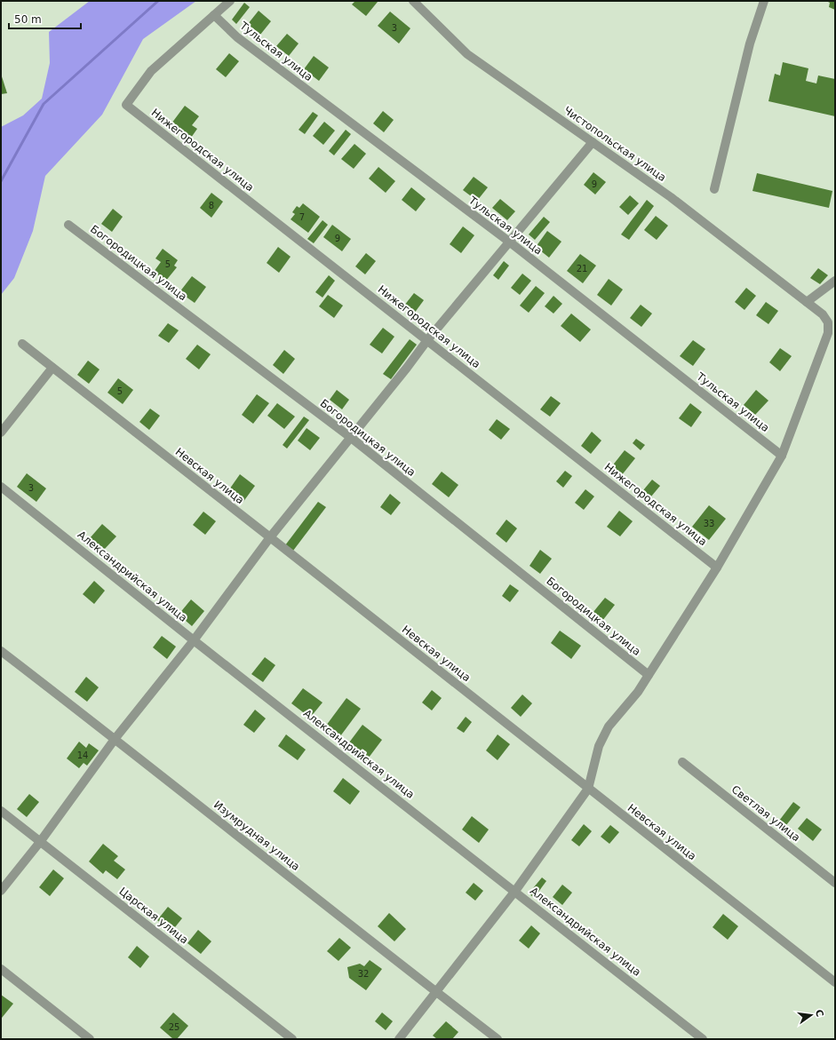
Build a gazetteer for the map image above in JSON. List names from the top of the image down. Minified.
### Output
{"streets":{"street":["Тульская улица","Чистопольская улица","Нижегородская улица","Богородицкая улица","Невская улица","Александрийская улица","Светлая улица","Изумрудная улица","Царская улица"]},"crossings":[["Тульская улица","Чистопольская улица"],["Тульская улица","Нижегородская улица"],["Чистопольская улица","Нижегородская улица"],["Чистопольская улица","Богородицкая улица"],["Чистопольская улица","Невская улица"]],"house_numbers":["3","9","8","7","9","5","21","5","3","33","14","32","25"],"scale_bar":"50 m","north":"right"}
